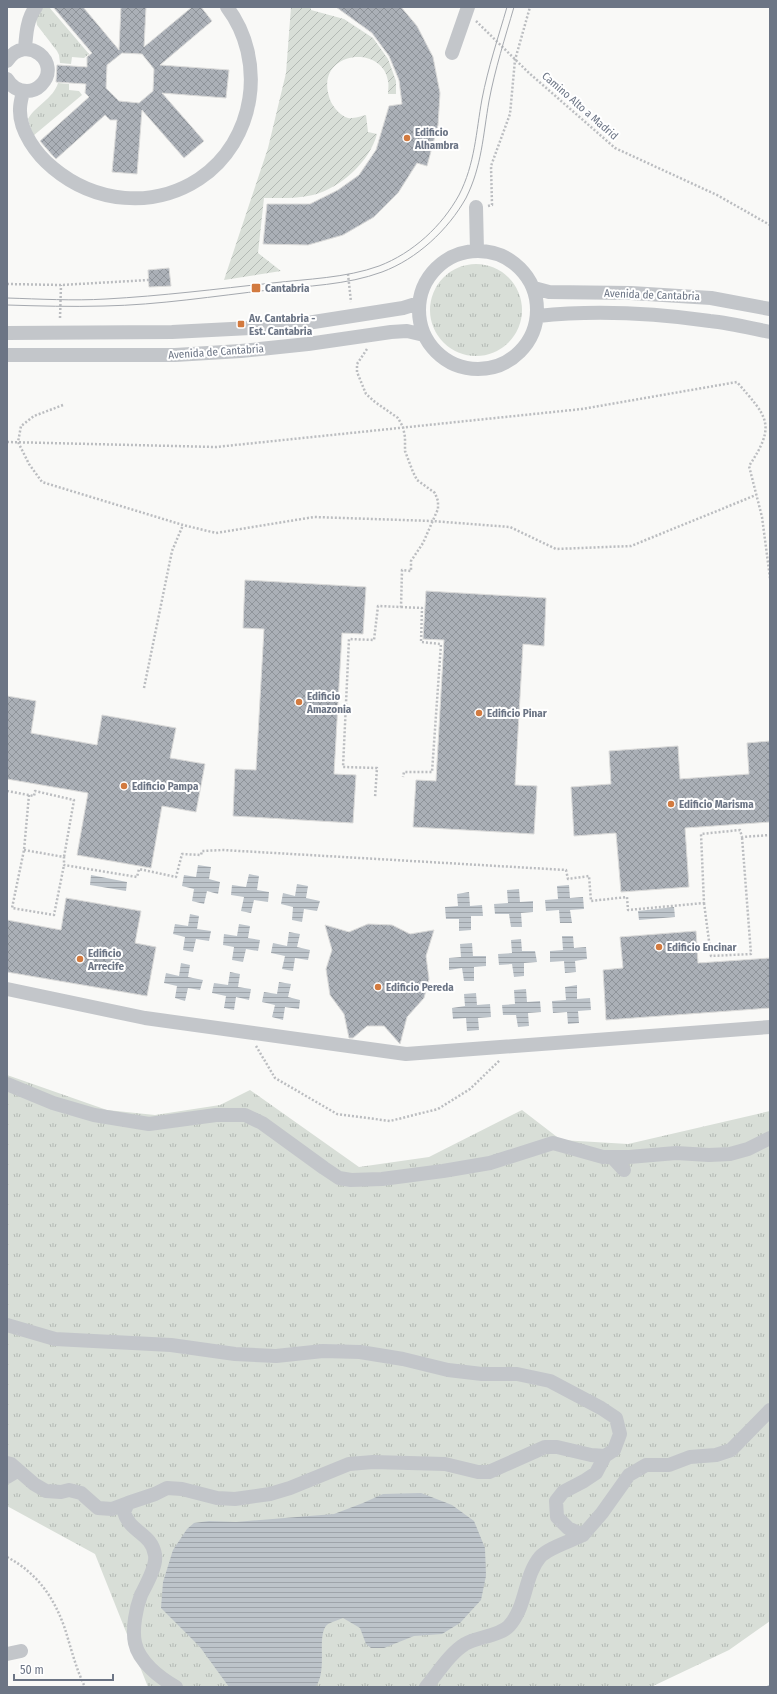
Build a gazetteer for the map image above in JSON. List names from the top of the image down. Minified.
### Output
{"streets":{"street":["Avenida de Cantabria"],"path":["Camino Alto a Madrid"]},"places":{"other":["Edificio Alhambra","Edificio Amazonia","Edificio Pinar","Edificio Pampa","Edificio Marisma","Edificio Encinar","Edificio Arrecife","Edificio Pereda"],"transit":["Cantabria","Av. Cantabria - Est. Cantabria"]},"scale_bar":"50 m"}
